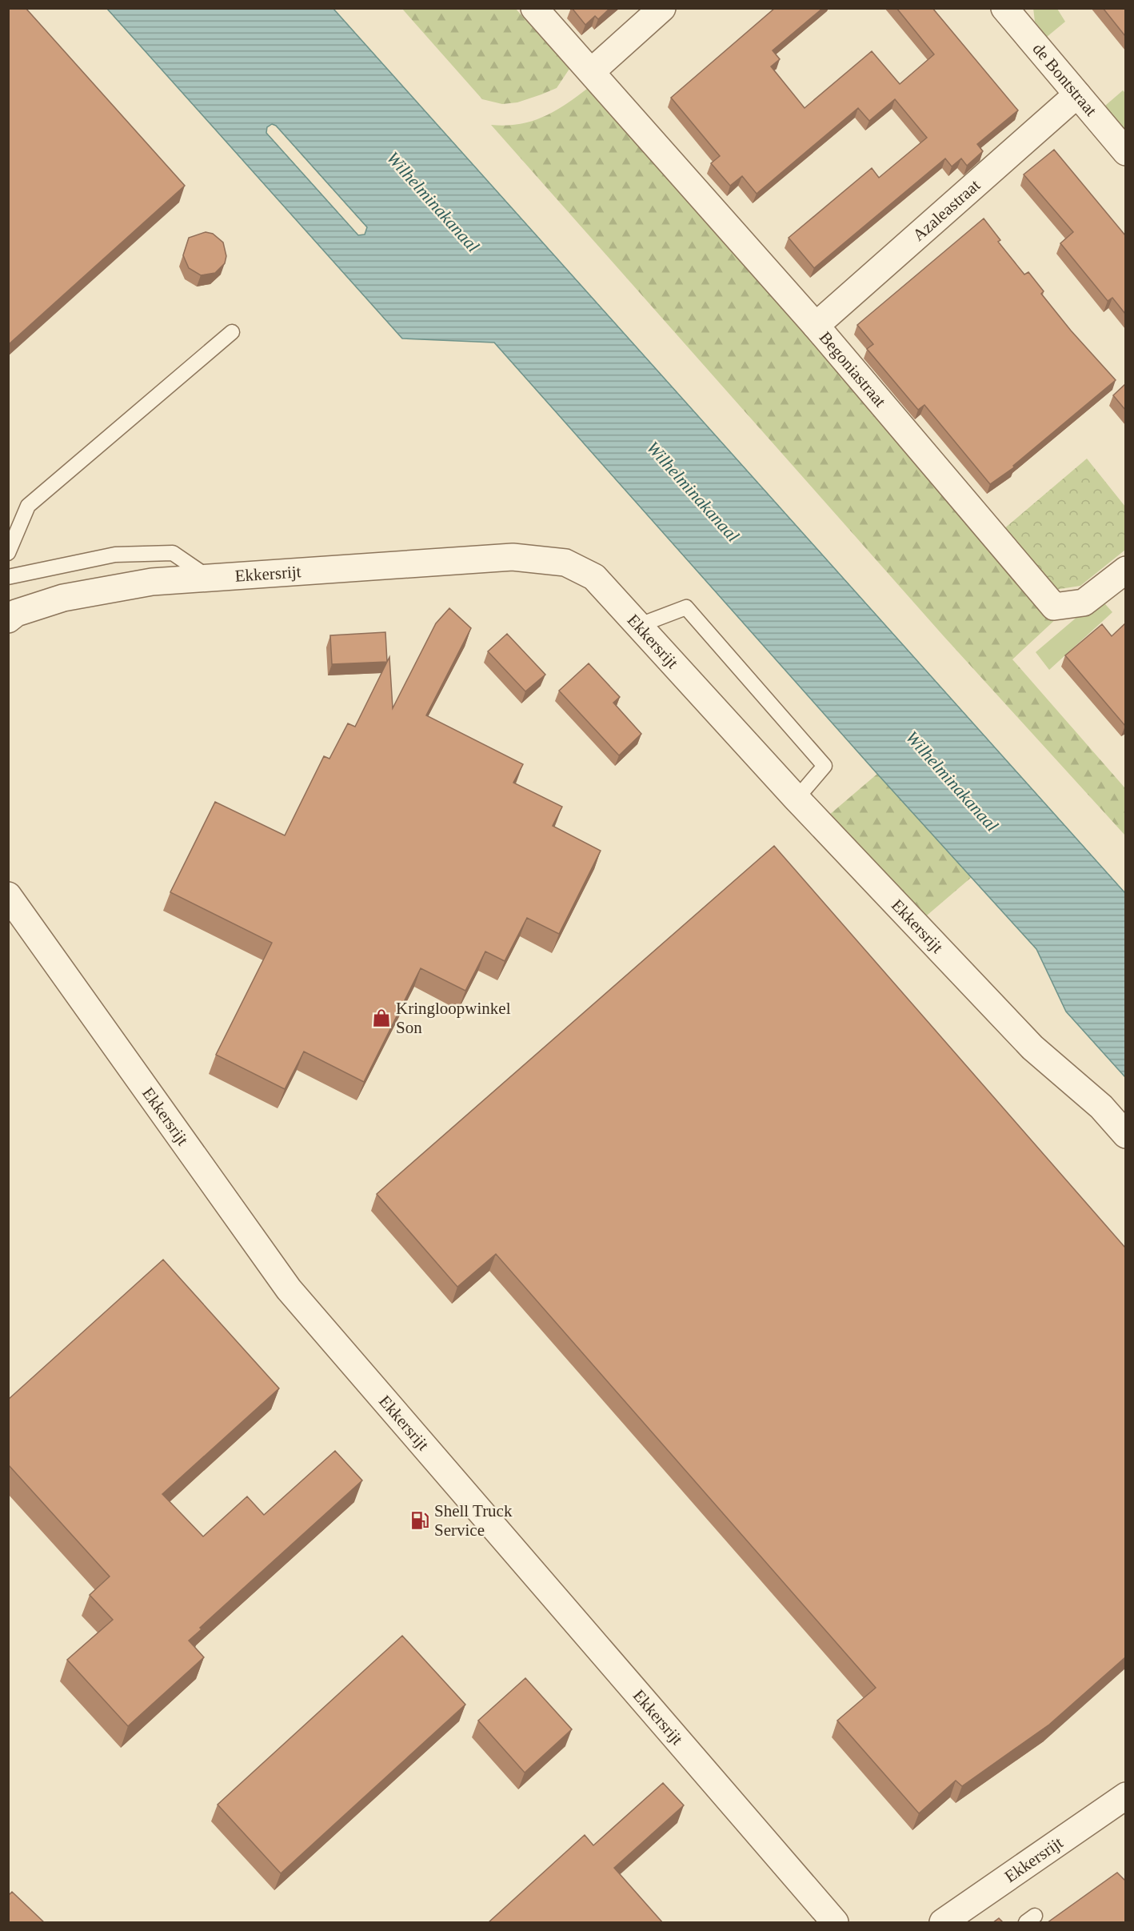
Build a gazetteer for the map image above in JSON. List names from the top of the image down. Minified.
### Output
{"streets":{"street":["de Bontstraat","Azaleastraat","Begoniastraat","Ekkersrijt"]},"crossings":[["de Bontstraat","Azaleastraat"],["Azaleastraat","Begoniastraat"]],"water":["Wilhelminakanaal"],"places":{"shop":["Kringloopwinkel Son"],"fuel station":["Shell Truck Service"]}}
